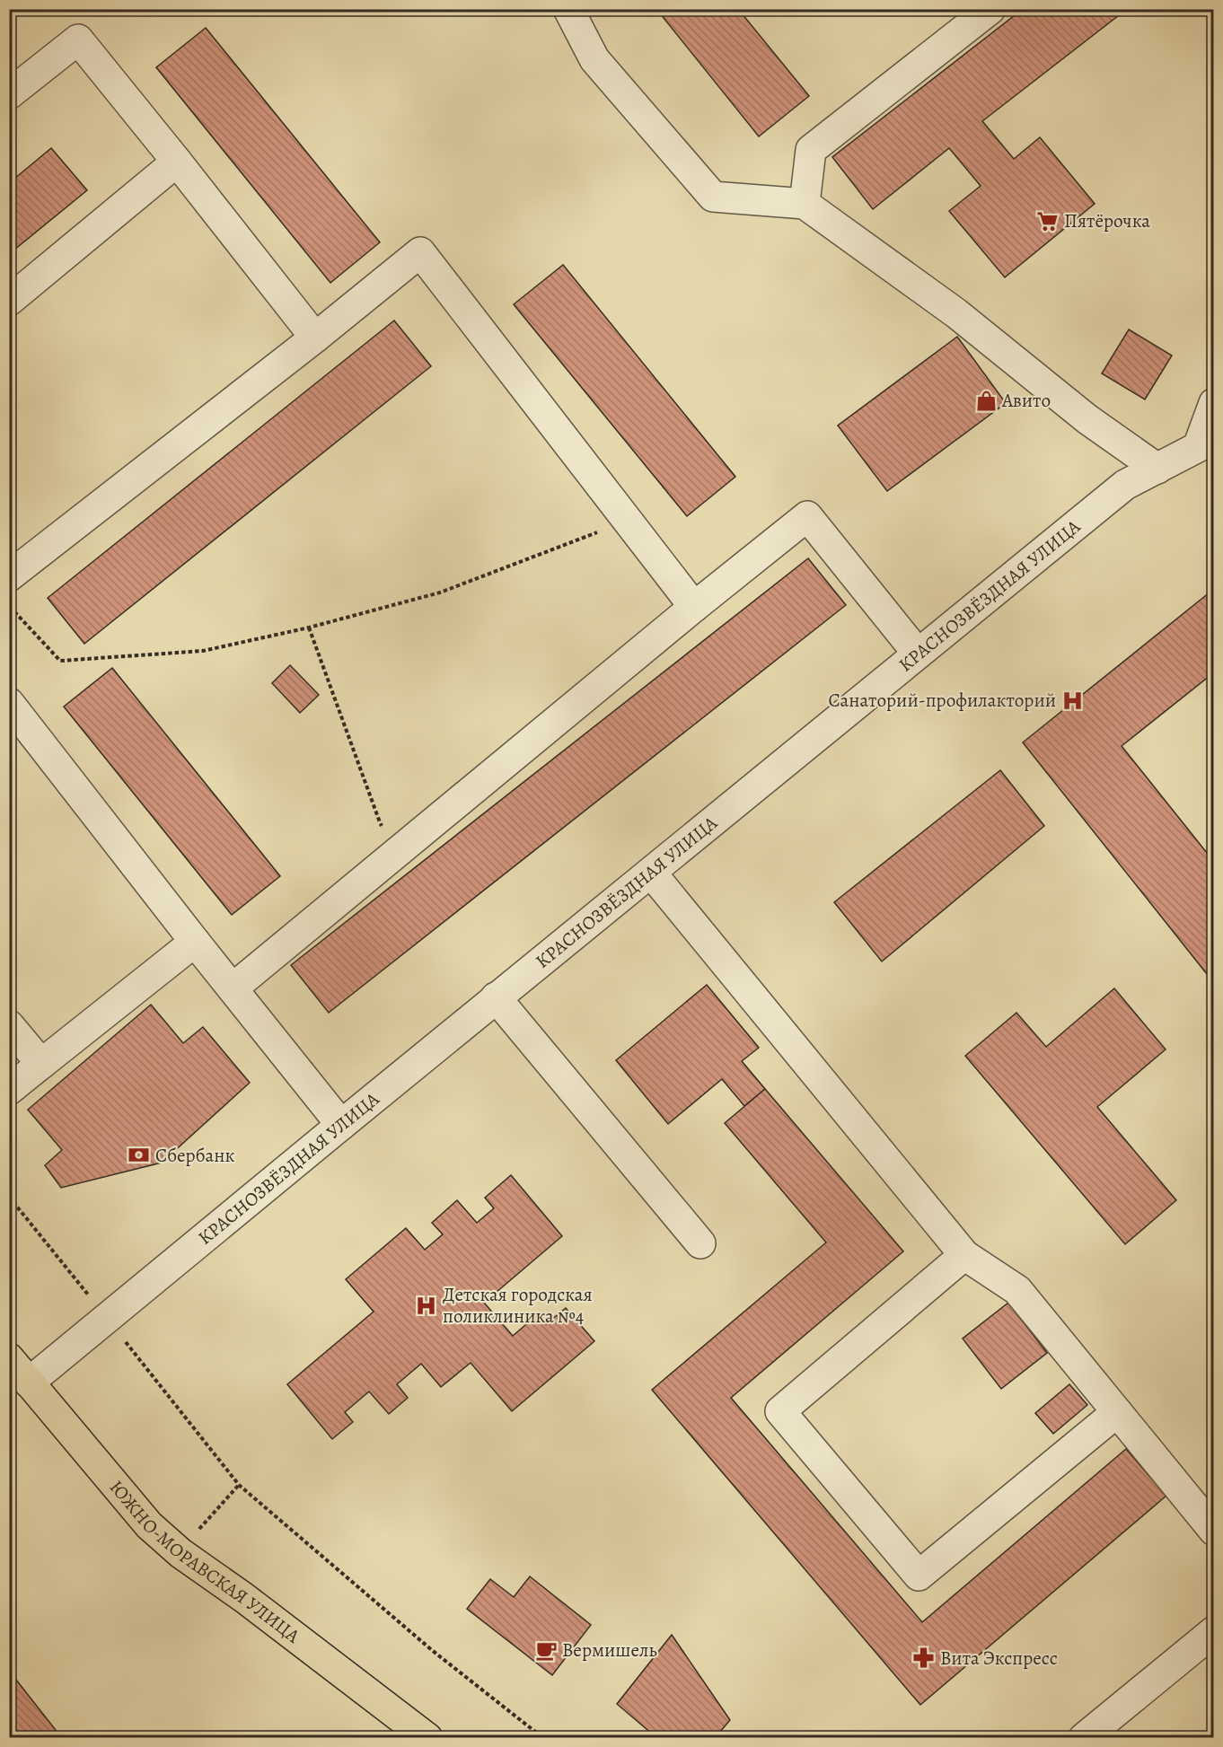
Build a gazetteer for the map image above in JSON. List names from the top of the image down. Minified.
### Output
{"streets":{"main road":["ЮЖНО-МОРАВСКАЯ УЛИЦА"],"street":["КРАСНОЗВЁЗДНАЯ УЛИЦА"]},"crossings":[["КРАСНОЗВЁЗДНАЯ УЛИЦА","ЮЖНО-МОРАВСКАЯ УЛИЦА"]],"places":{"supermarket":["Пятёрочка"],"shop":["Авито"],"hospital":["Cанаторий-профилакторий","Детская городская поликлиника №4"],"bank":["Сбербанк"],"cafe":["Вермишель"],"pharmacy":["Вита Экспресс"]}}
